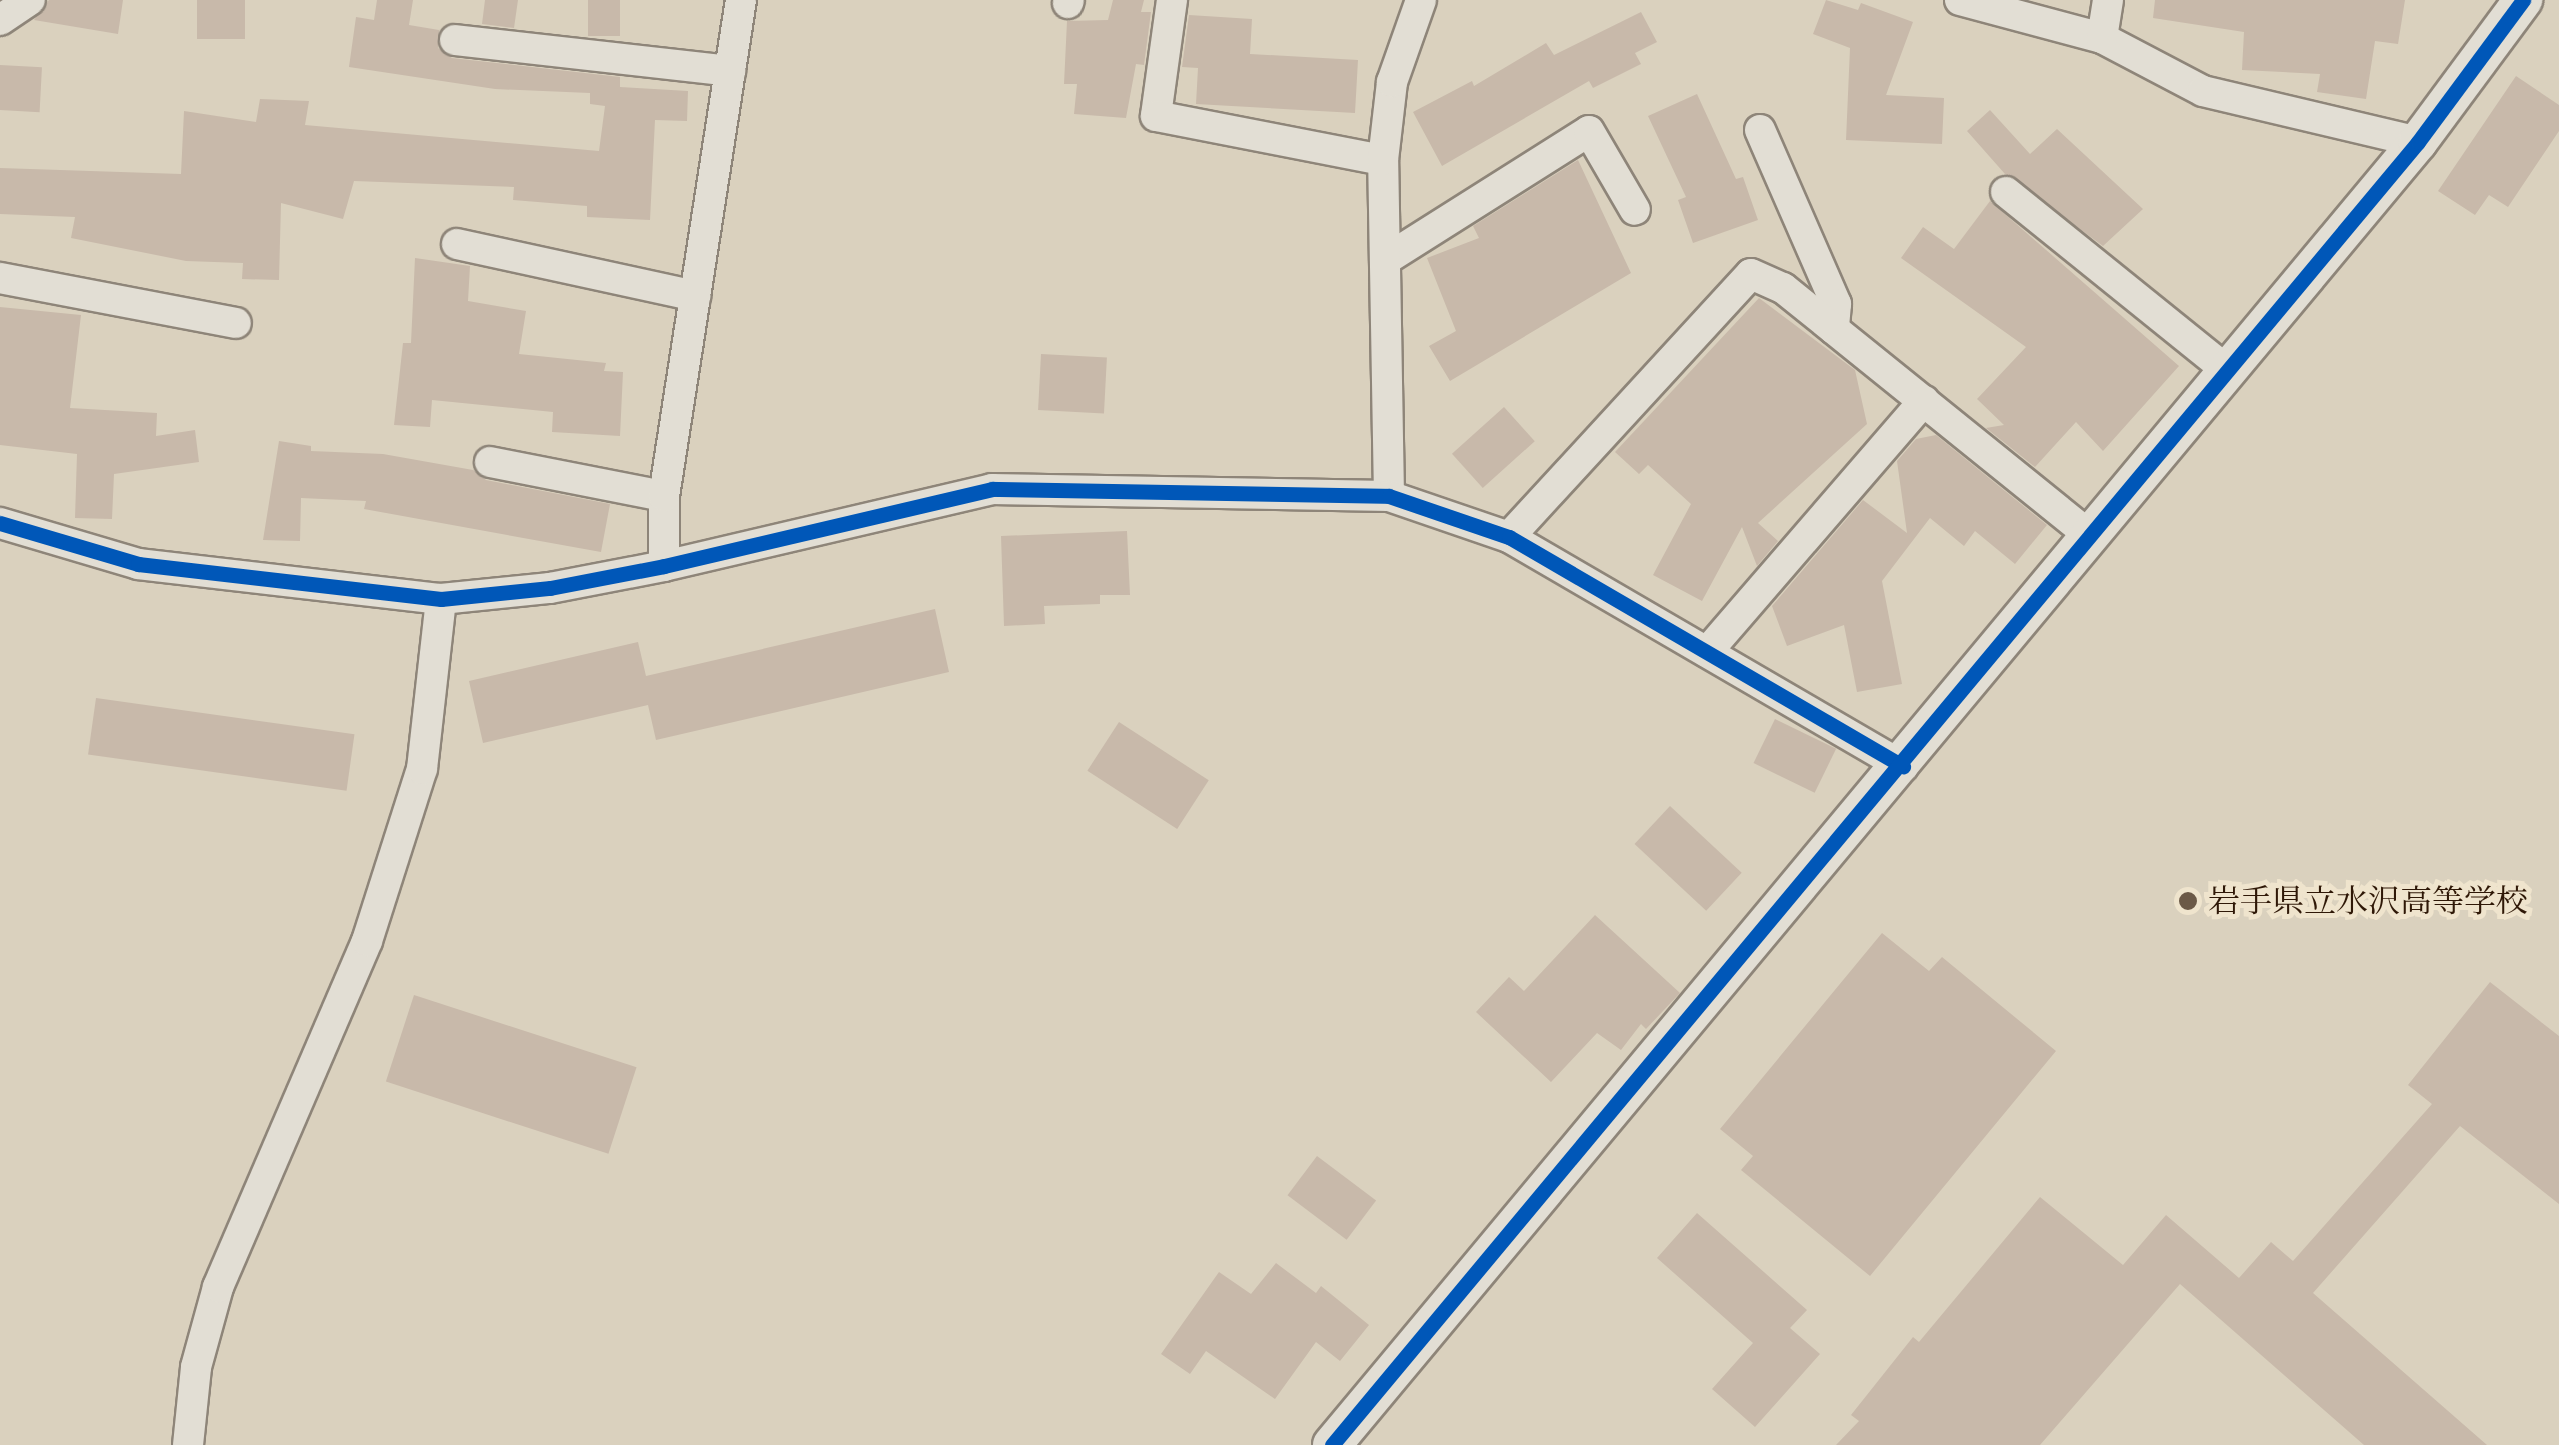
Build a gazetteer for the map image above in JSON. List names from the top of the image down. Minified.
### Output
{"places":["岩手県立水沢高等学校"]}
